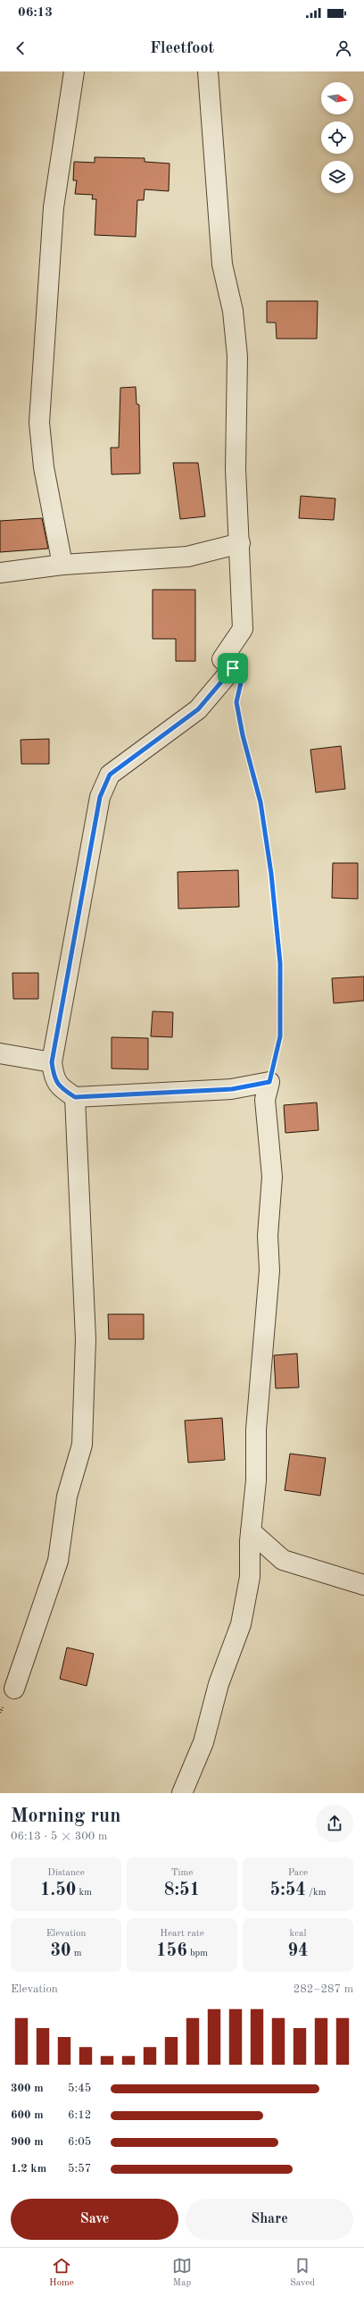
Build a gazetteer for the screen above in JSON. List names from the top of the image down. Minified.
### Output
{"north":"right","page":{"status":"06:13","header":"Fleetfoot","heading":["Morning run","06:13 · 5 × 300 m"],"stats":[["Distance","1.50 km"],["Time","8:51"],["Pace","5:54 /km"],["Elevation","30 m"],["Heart rate","156 bpm"],["kcal","94"]],"chart":["Elevation","282–287 m"],"list":[{"name":"300 m","note":"5:45"},{"name":"600 m","note":"6:12"},{"name":"900 m","note":"6:05"},{"name":"1.2 km","note":"5:57"}],"buttons":["Save","Share"],"tabs":["Home","Map","Saved"]}}
